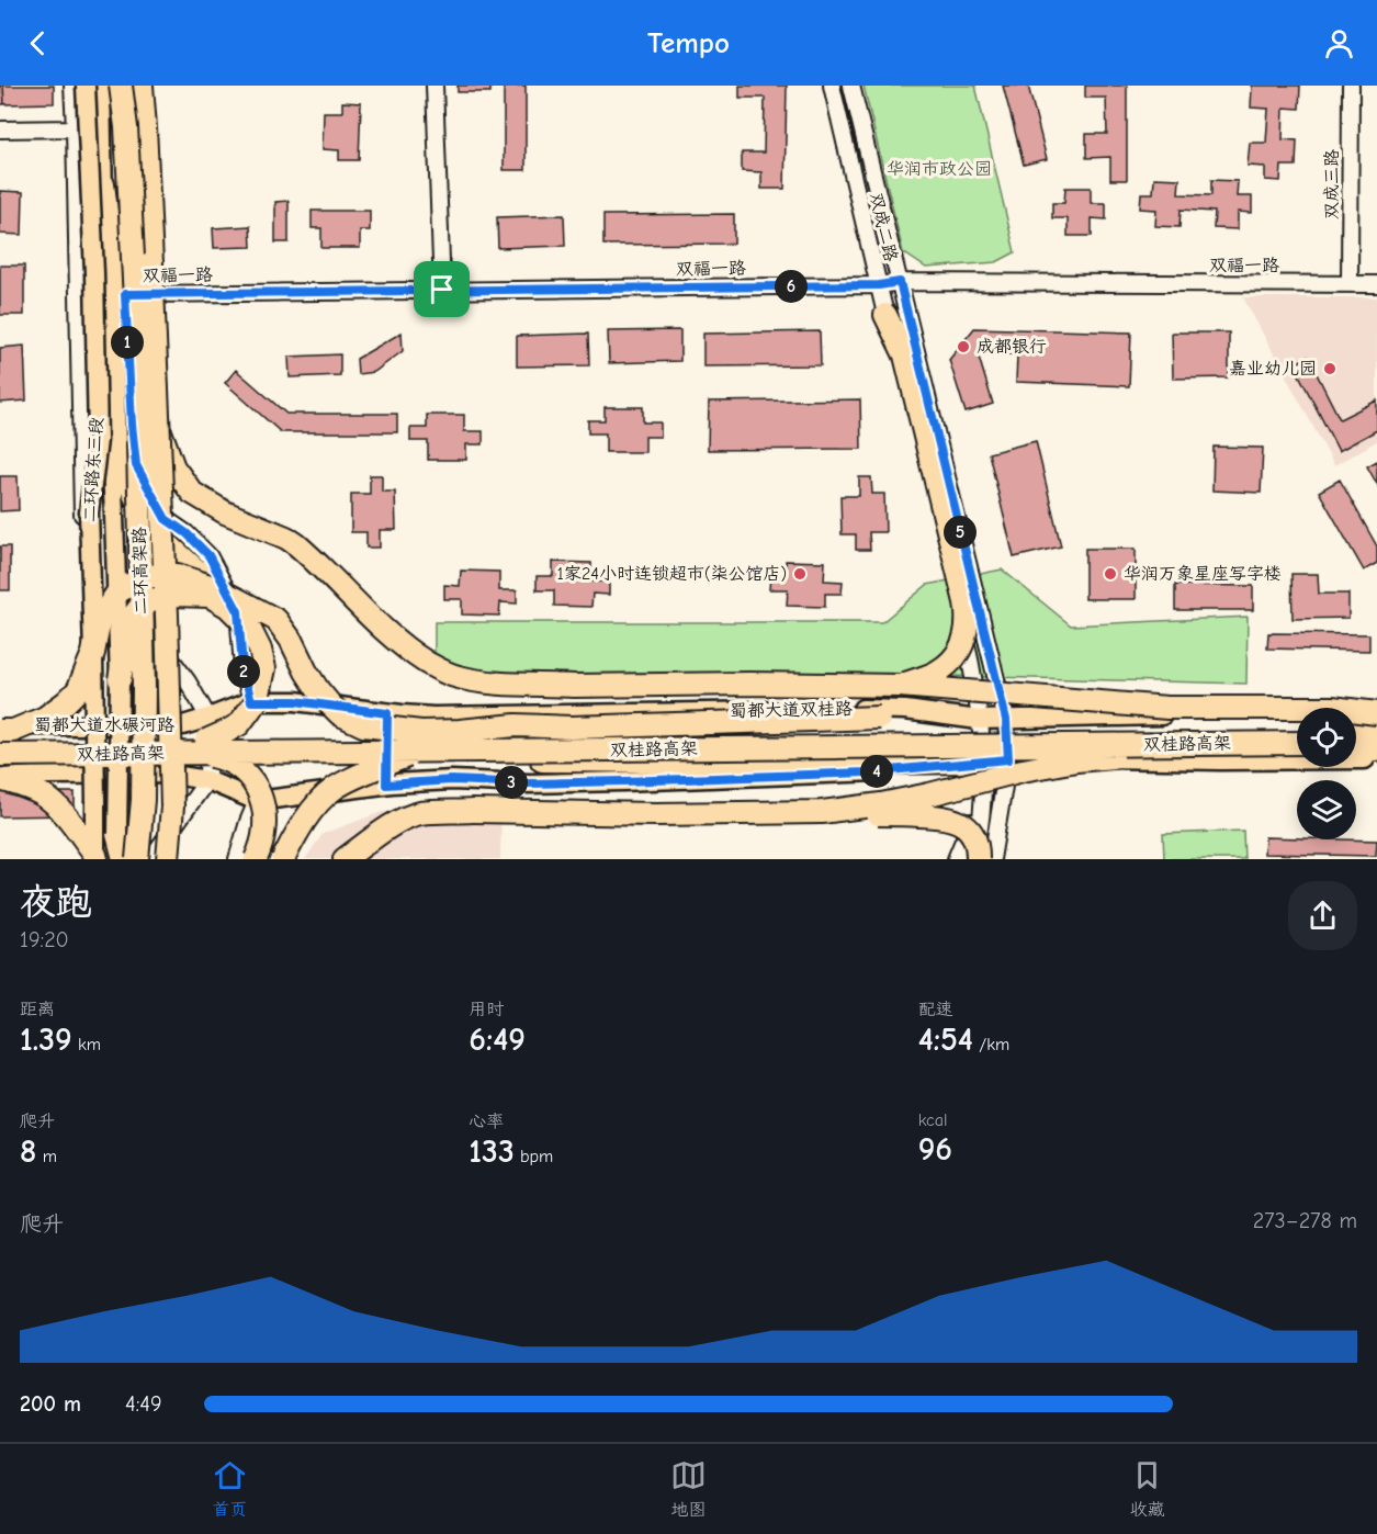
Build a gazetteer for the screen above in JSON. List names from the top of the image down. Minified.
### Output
{"streets":{"highway":["二环高架路","双桂路高架"],"main road":["二环路东三段","蜀都大道双桂路","蜀都大道水碾河路"],"street":["双成三路","双成二路","双福一路"]},"crossings":[["双成三路","双福一路"],["双成二路","双福一路"],["双成二路","蜀都大道双桂路"],["蜀都大道双桂路","蜀都大道水碾河路"]],"parks":["华润市政公园"],"places":["成都银行","嘉业幼儿园","1家24小时连锁超市(柒公馆店)","华润万象星座写字楼"],"page":{"header":"Tempo","pins":["6","1","5","2","4","3"],"heading":["夜跑","19:20"],"stats":[["距离","1.39 km"],["用时","6:49"],["配速","4:54 /km"],["爬升","8 m"],["心率","133 bpm"],["kcal","96"]],"chart":["爬升","273–278 m"],"list":[{"name":"200 m","note":"4:49"}],"tabs":["首页","地图","收藏"]}}
